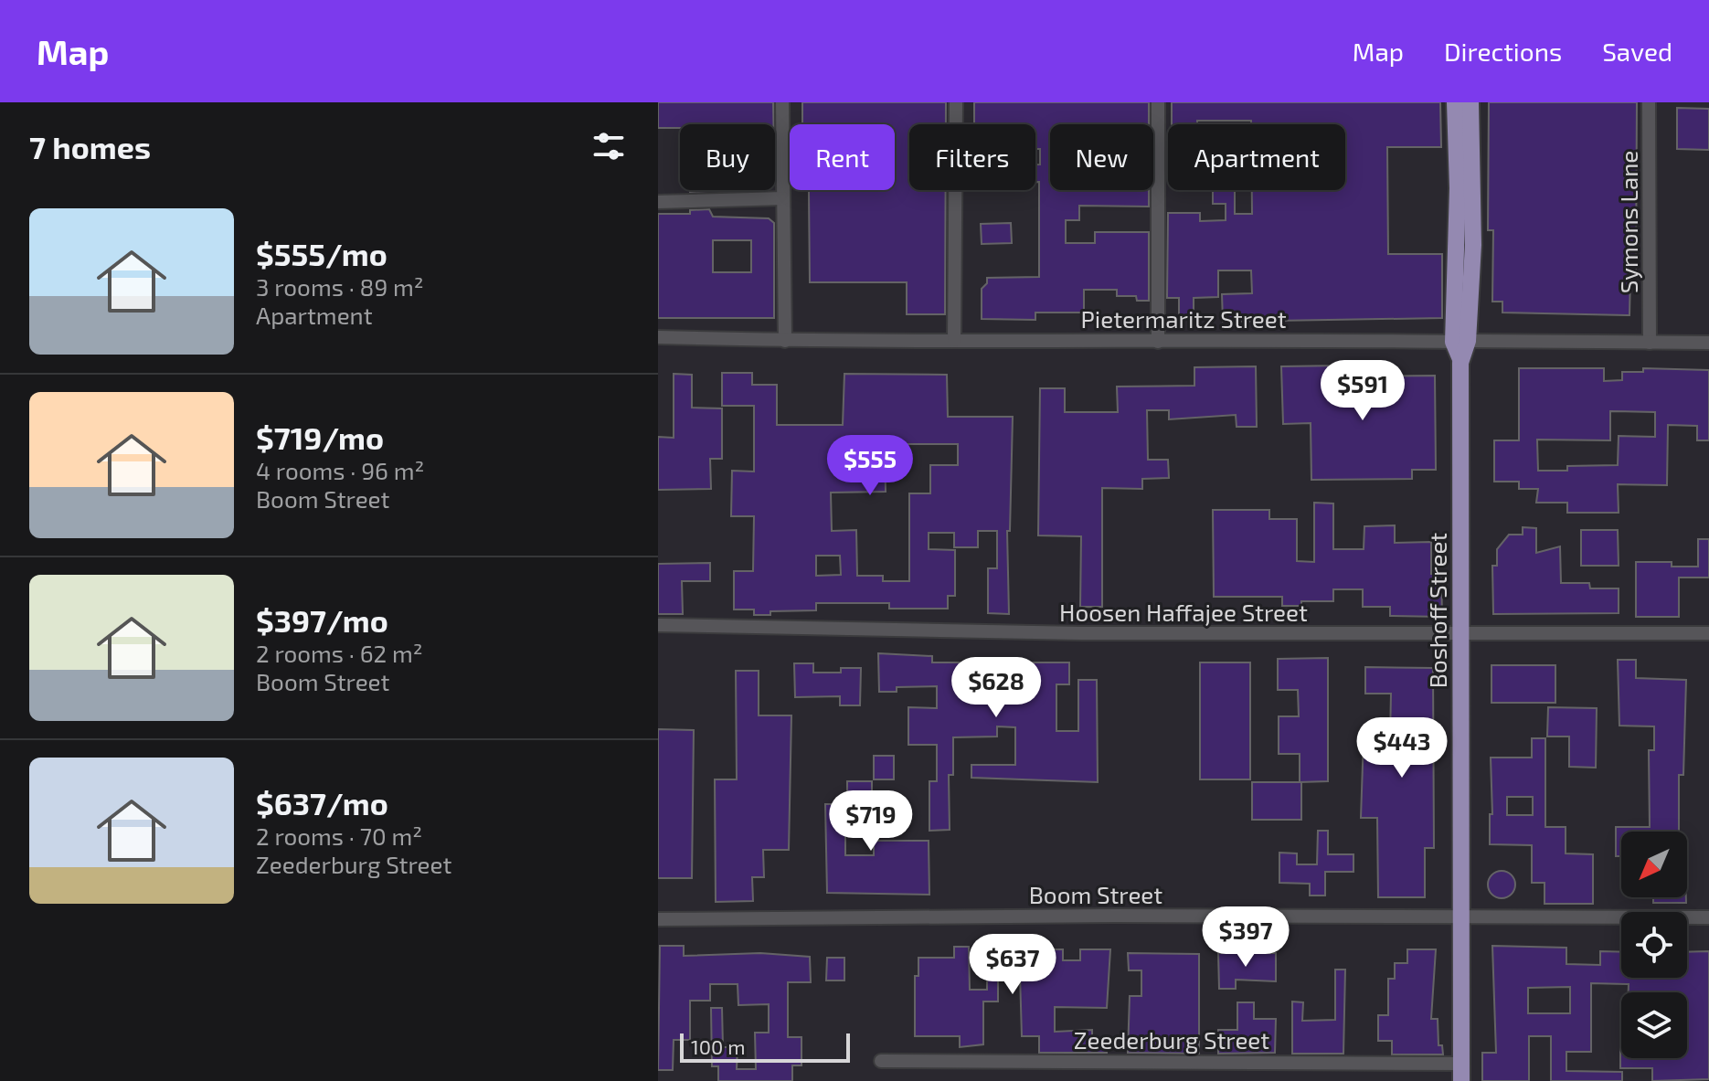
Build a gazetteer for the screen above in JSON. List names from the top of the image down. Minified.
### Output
{"streets":{"main road":["Boshoff Street"],"street":["Symons Lane","Pietermaritz Street","Hoosen Haffajee Street","Boom Street","Zeederburg Street"]},"crossings":[["Symons Lane","Pietermaritz Street"],["Pietermaritz Street","Boshoff Street"],["Boshoff Street","Hoosen Haffajee Street"],["Boshoff Street","Boom Street"],["Boshoff Street","Zeederburg Street"]],"scale_bar":"100 m","north":"bottom left","page":{"header":"Map","nav":["Map","Directions","Saved"],"heading":"7 homes","chip":["Buy","Rent","Filters","New","Apartment"],"list":[{"name":"$555/mo","note":"3 rooms · 89 m² · Apartment"},{"name":"$719/mo","note":"4 rooms · 96 m² · Boom Street"},{"name":"$397/mo","note":"2 rooms · 62 m² · Boom Street"},{"name":"$637/mo","note":"2 rooms · 70 m² · Zeederburg Street"}],"price":["$591","$555","$628","$443","$719","$397","$637"],"scale":"100 m"}}
